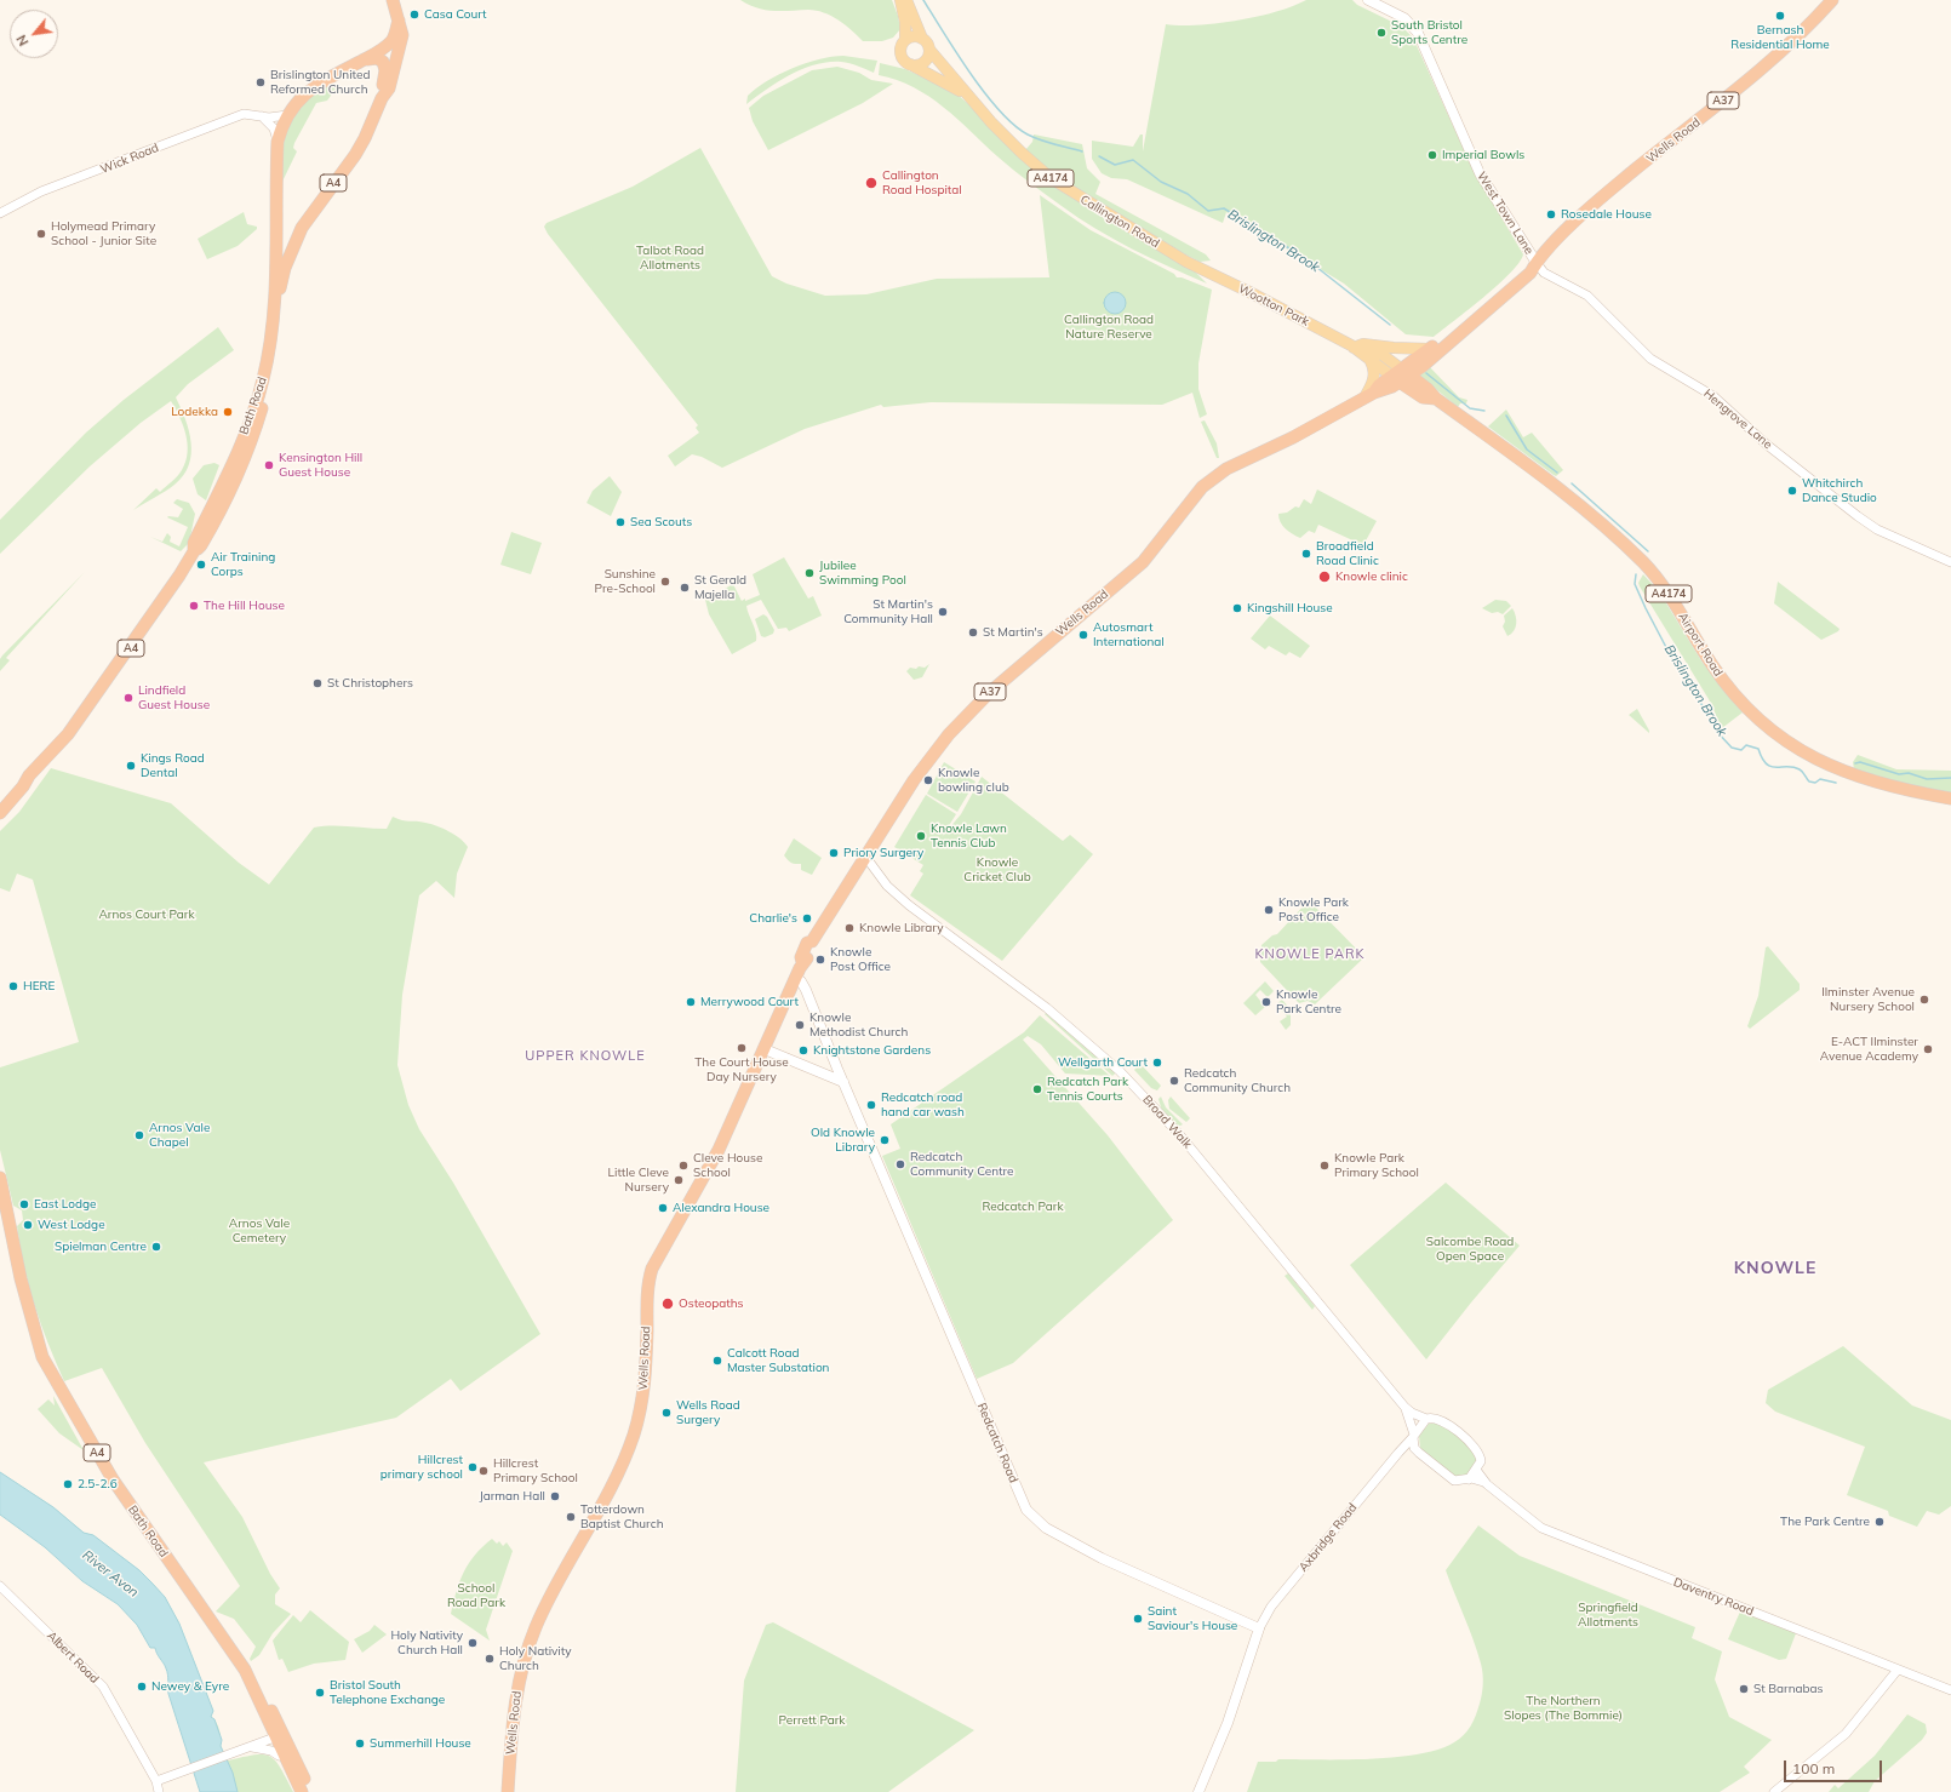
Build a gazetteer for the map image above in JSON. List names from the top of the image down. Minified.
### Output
{"streets":{"highway":["A37","Wells Road","A4174","A4","Bath Road","Airport Road"],"main road":["West Town Lane","Callington Road","Wootton Park","Redcatch Road"],"street":["Wick Road","Hengrove Lane","Broad Walk","Axbridge Road","Daventry Road","Albert Road"]},"crossings":[["Wells Road","West Town Lane"],["Wells Road","Wootton Park"],["Wells Road","Hengrove Lane"],["Wells Road","Airport Road"],["Wells Road","Broad Walk"],["Wells Road","Redcatch Road"],["Wick Road","A4"],["A4174","Callington Road"],["A4","Bath Road"],["West Town Lane","Hengrove Lane"],["Callington Road","Wootton Park"],["Wootton Park","Airport Road"],["Broad Walk","Axbridge Road"],["Redcatch Road","Axbridge Road"]],"districts":["KNOWLE PARK","UPPER KNOWLE","KNOWLE"],"water":["Brislington Brook","River Avon"],"parks":["Talbot Road Allotments","Callington Road Nature Reserve","Knowle Cricket Club","Arnos Court Park","Redcatch Park","Arnos Vale Cemetery","Salcombe Road Open Space","School Road Park","Springfield Allotments","The Northern Slopes (The Bommie)","Perrett Park"],"places":["Casa Court","Bernash Residential Home","South Bristol Sports Centre","Brislington United Reformed Church","Imperial Bowls","Callington Road Hospital","Rosedale House","Holymead Primary School - Junior Site","Lodekka","Kensington Hill Guest House","Whitchirch Dance Studio","Sea Scouts","Broadfield Road Clinic","Air Training Corps","Jubilee Swimming Pool","Knowle clinic","Sunshine Pre-School","St Gerald Majella","The Hill House","Kingshill House","St Martin's Community Hall","St Martin's","Autosmart International","St Christophers","Lindfield Guest House","Kings Road Dental","Knowle bowling club","Knowle Lawn Tennis Club","Priory Surgery","Knowle Park Post Office","Charlie's","Knowle Library","Knowle Post Office","HERE","Ilminster Avenue Nursery School","Merrywood Court","Knowle Park Centre","Knowle Methodist Church","The Court House Day Nursery","E-ACT Ilminster Avenue Academy","Knightstone Gardens","Wellgarth Court","Redcatch Community Church","Redcatch Park Tennis Courts","Redcatch road hand car wash","Arnos Vale Chapel","Old Knowle Library","Redcatch Community Centre","Cleve House School","Knowle Park Primary School","Little Cleve Nursery","East Lodge","Alexandra House","West Lodge","Spielman Centre","Osteopaths","Calcott Road Master Substation","Wells Road Surgery","Hillcrest primary school","Hillcrest Primary School","2.5-2.6","Jarman Hall","Totterdown Baptist Church","The Park Centre","Saint Saviour's House","Holy Nativity Church Hall","Holy Nativity Church","Newey & Eyre","St Barnabas","Bristol South Telephone Exchange","Summerhill House"],"scale_bar":"100 m","north":"bottom left"}
